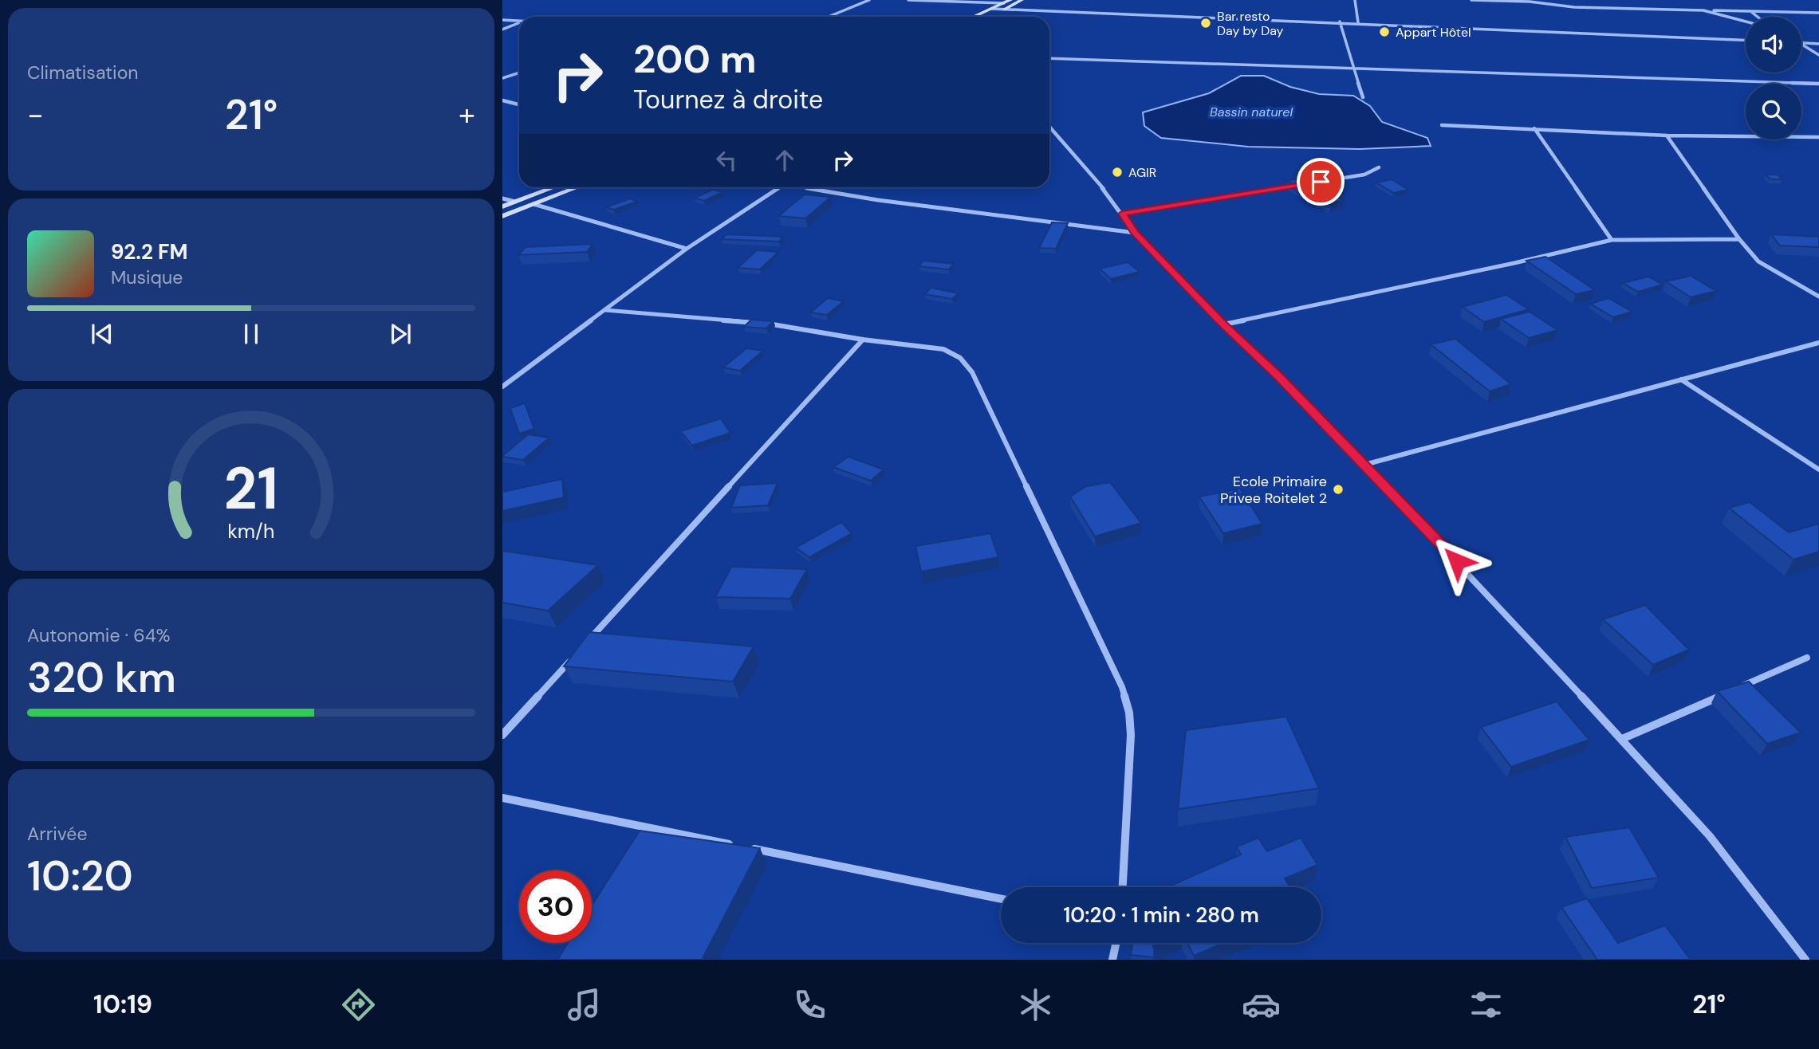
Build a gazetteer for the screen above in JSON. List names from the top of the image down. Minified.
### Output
{"water":["Bassin naturel"],"places":["Bar resto Day by Day","Appart Hôtel","AGIR","Ecole Primaire Privee Roitelet 2"],"page":{"tile":["Climatisation",["Autonomie · 64%","320 km"],["Arrivée","10:20"]],"turn":["200 m","Tournez à droite"],"heat":["−","21°","+"],"song":["92.2 FM","Musique"],"limit":"30","trip":"10:20 · 1 min · 280 m","tabs":["10:19","21°"],"gauge":["21","km/h"]}}
